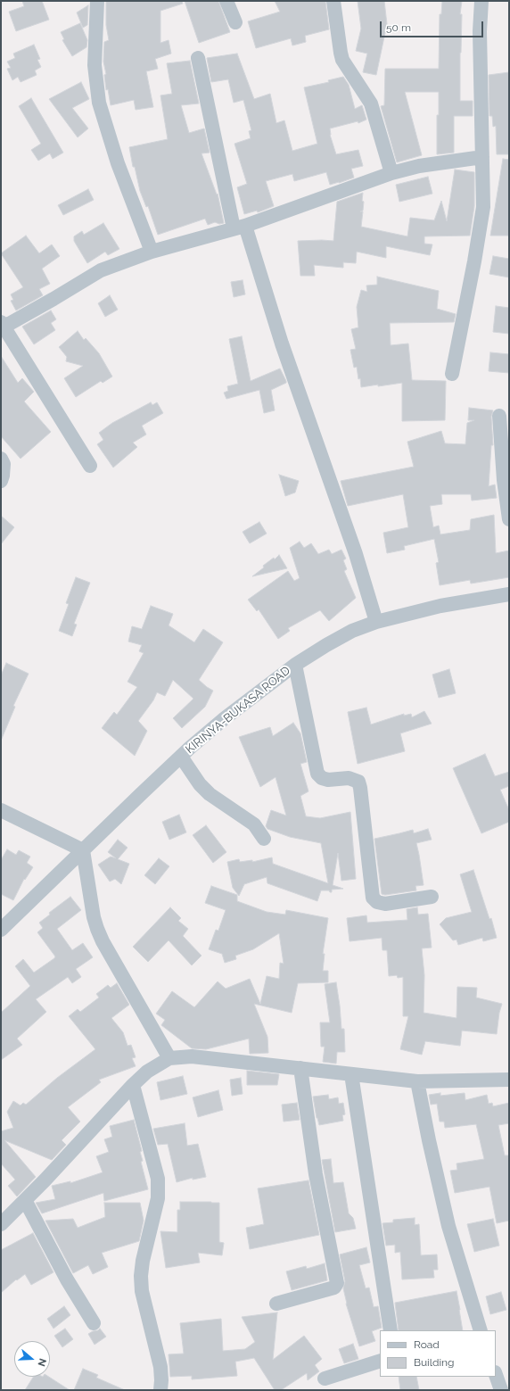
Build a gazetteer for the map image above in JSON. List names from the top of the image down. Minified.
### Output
{"streets":{"street":["KIRINYA-BUKASA ROAD"]},"legend":["Road","Building"],"scale_bar":"50 m","north":"right"}
